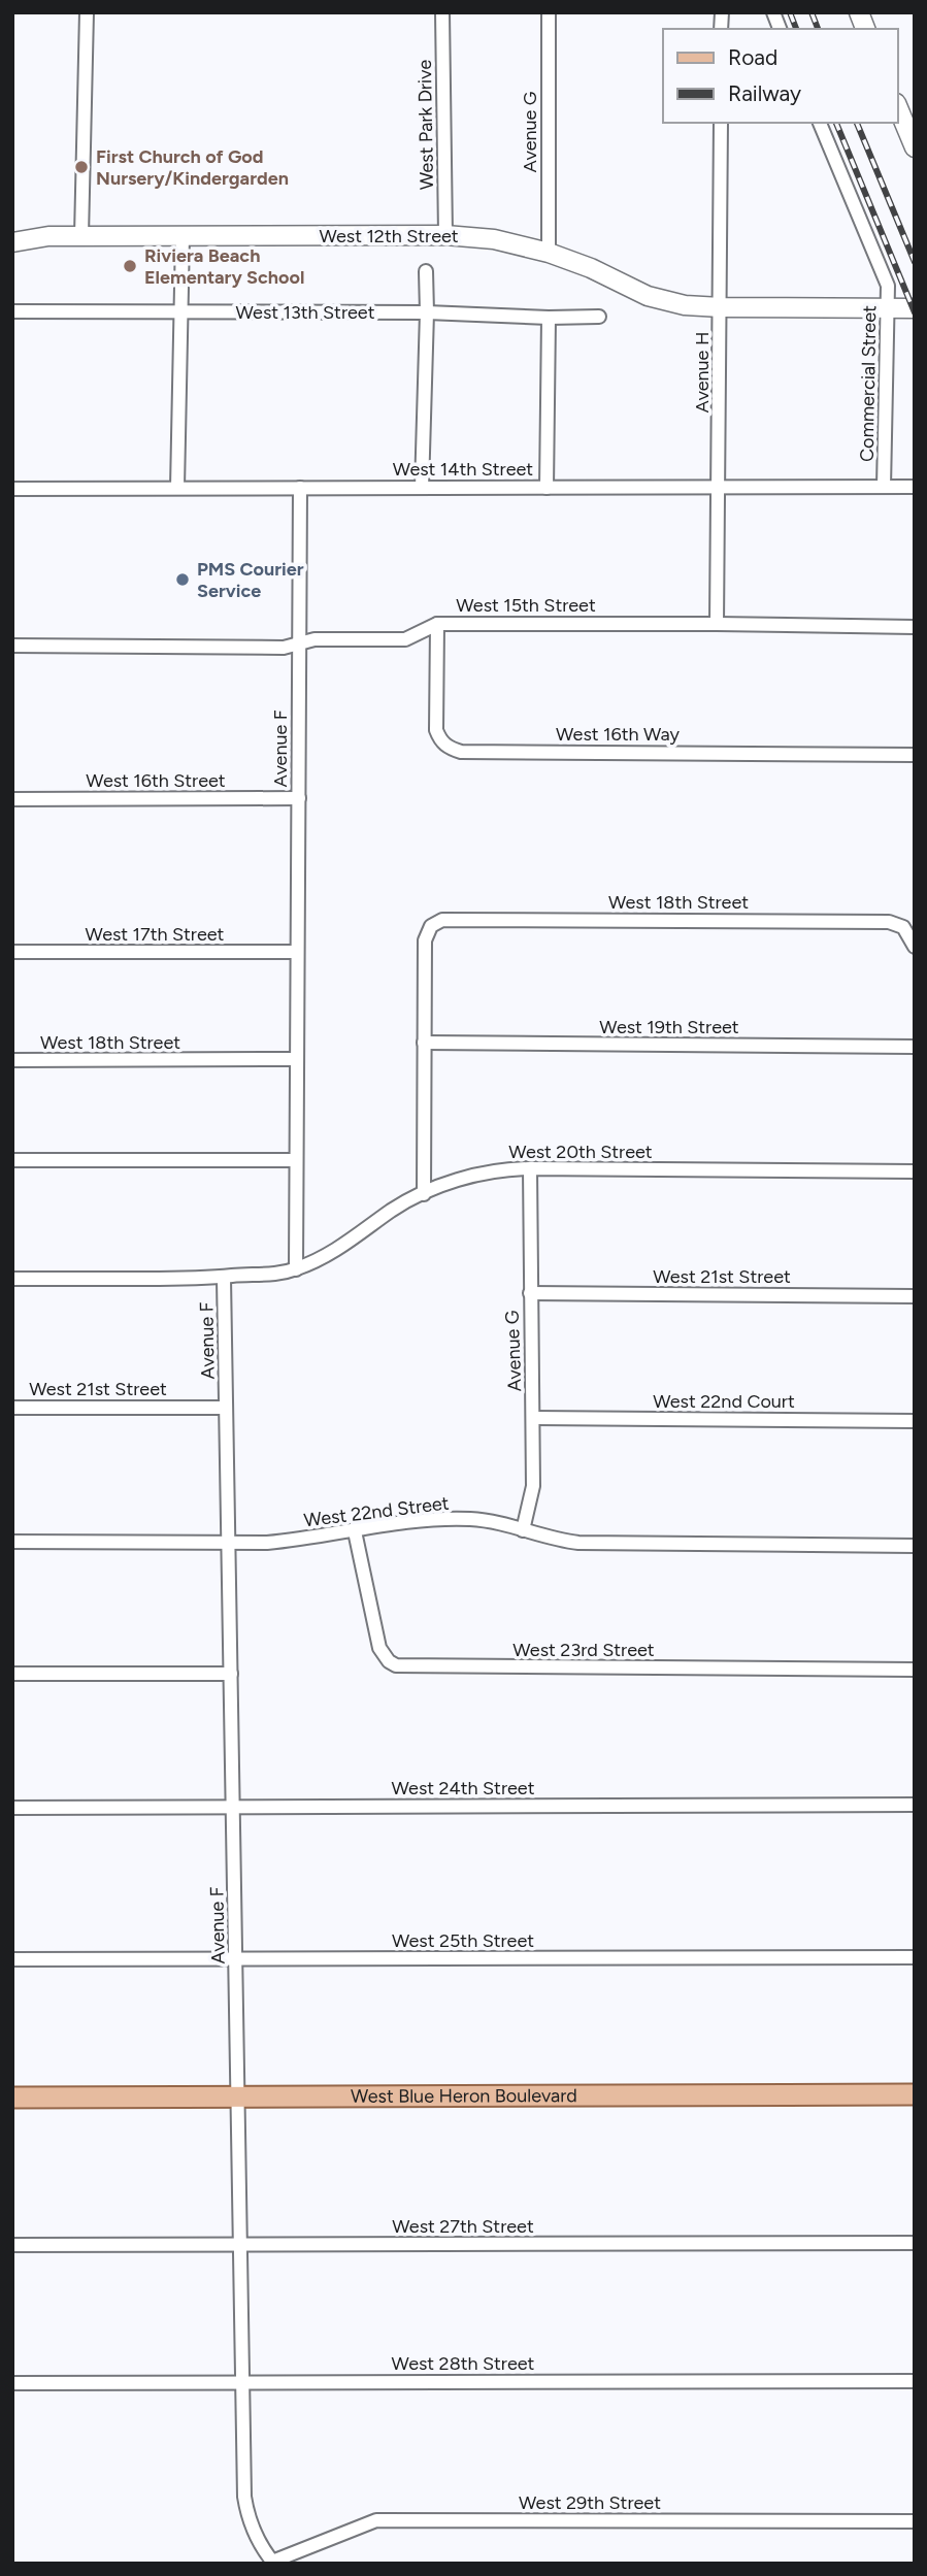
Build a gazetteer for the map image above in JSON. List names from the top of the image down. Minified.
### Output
{"streets":{"main road":["West Blue Heron Boulevard"],"street":["West Park Drive","Avenue G","West 12th Street","West 13th Street","Avenue H","Commercial Street","West 14th Street","West 15th Street","West 16th Way","Avenue F","West 16th Street","West 18th Street","West 17th Street","West 19th Street","West 20th Street","West 21st Street","West 22nd Court","West 22nd Street","West 23rd Street","West 24th Street","West 25th Street","West 27th Street","West 28th Street","West 29th Street"]},"crossings":[["West Park Drive","West 12th Street"],["Avenue G","West 12th Street"],["Avenue G","West 20th Street"],["Avenue G","West 21st Street"],["Avenue G","West 22nd Court"],["Avenue G","West 22nd Street"],["Avenue H","West 14th Street"],["Avenue H","West 15th Street"],["Commercial Street","West 14th Street"],["West 14th Street","Avenue F"],["West 15th Street","West 16th Way"],["West 15th Street","Avenue F"],["Avenue F","West 16th Street"],["Avenue F","West 18th Street"],["Avenue F","West 17th Street"],["Avenue F","West 20th Street"],["Avenue F","West 21st Street"],["Avenue F","West 22nd Street"],["Avenue F","West 24th Street"],["Avenue F","West 25th Street"],["Avenue F","West Blue Heron Boulevard"],["Avenue F","West 27th Street"],["Avenue F","West 28th Street"],["Avenue F","West 29th Street"],["West 18th Street","West 19th Street"],["West 22nd Street","West 23rd Street"]],"places":["First Church of God Nursery/Kindergarden","Riviera Beach Elementary School","PMS Courier Service"],"legend":["Road","Railway"]}
